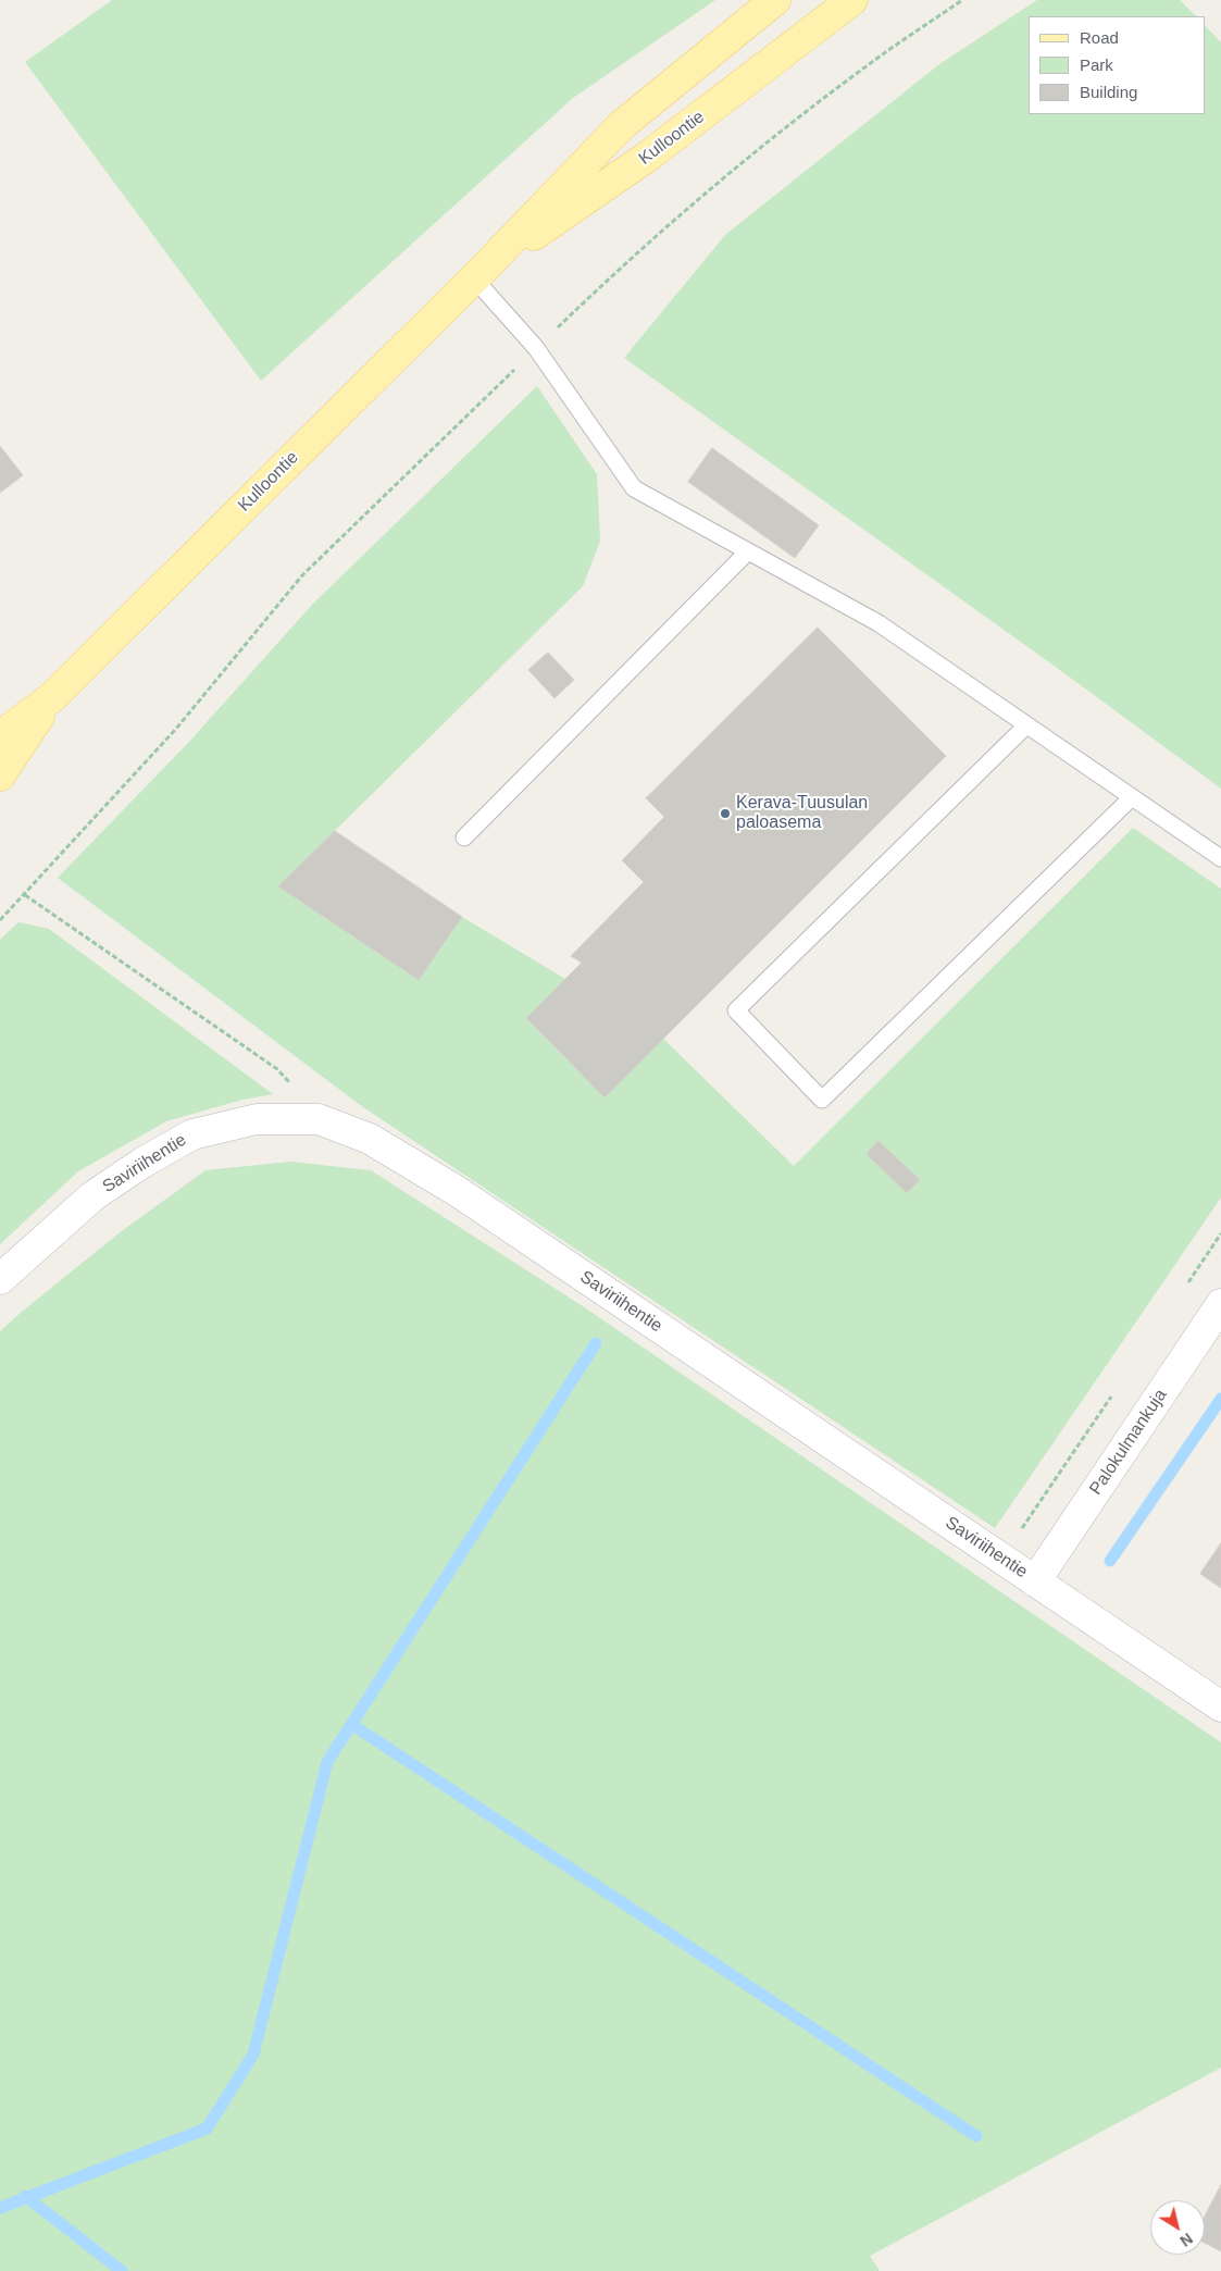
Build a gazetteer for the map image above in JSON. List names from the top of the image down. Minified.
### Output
{"streets":{"main road":["Kulloontie"],"street":["Saviriihentie","Palokulmankuja"]},"crossings":[["Saviriihentie","Palokulmankuja"]],"places":["Kerava-Tuusulan paloasema"],"legend":["Road","Park","Building"],"north":"bottom right"}
